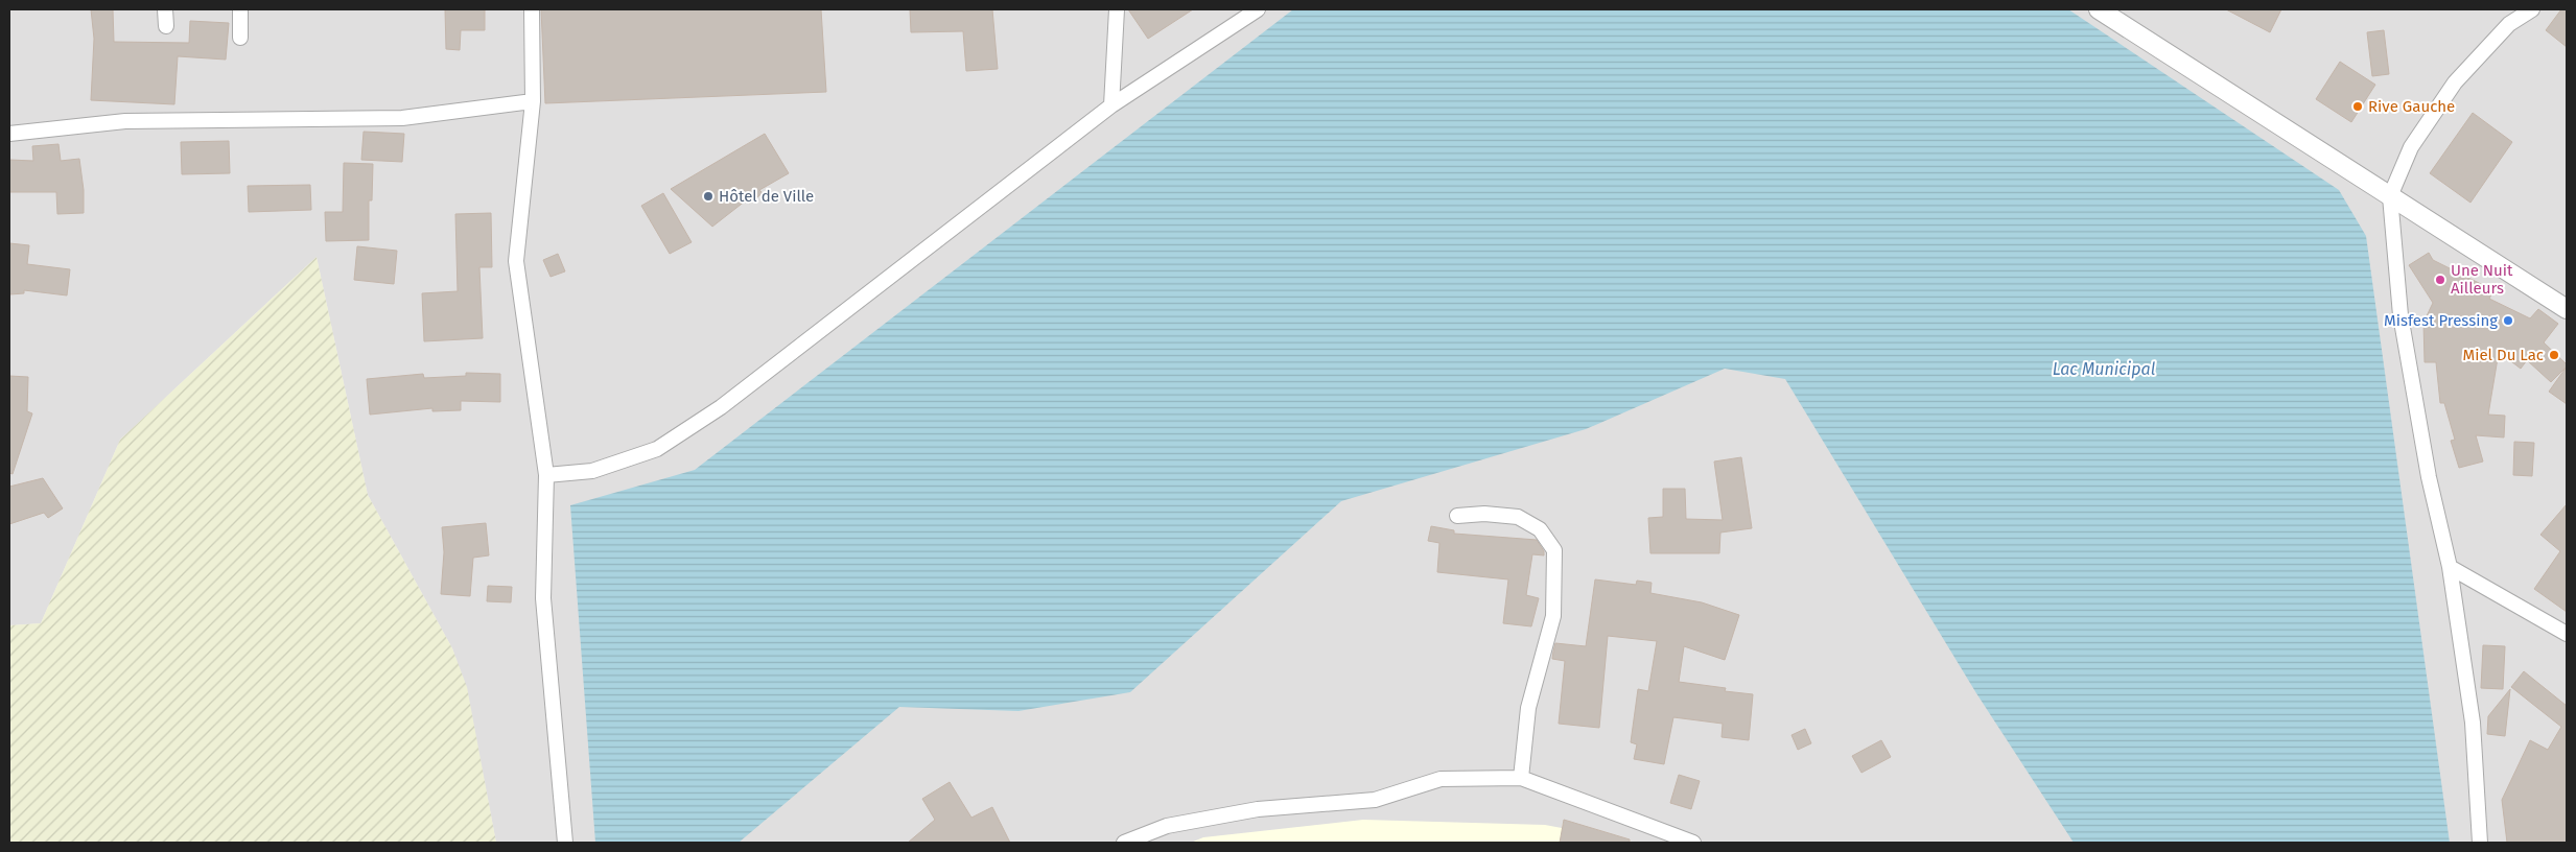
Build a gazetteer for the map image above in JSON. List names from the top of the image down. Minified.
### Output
{"water":["Lac Municipal"],"places":["Rive Gauche","Hôtel de Ville","Une Nuit Ailleurs","Misfest Pressing","Miel Du Lac"]}
